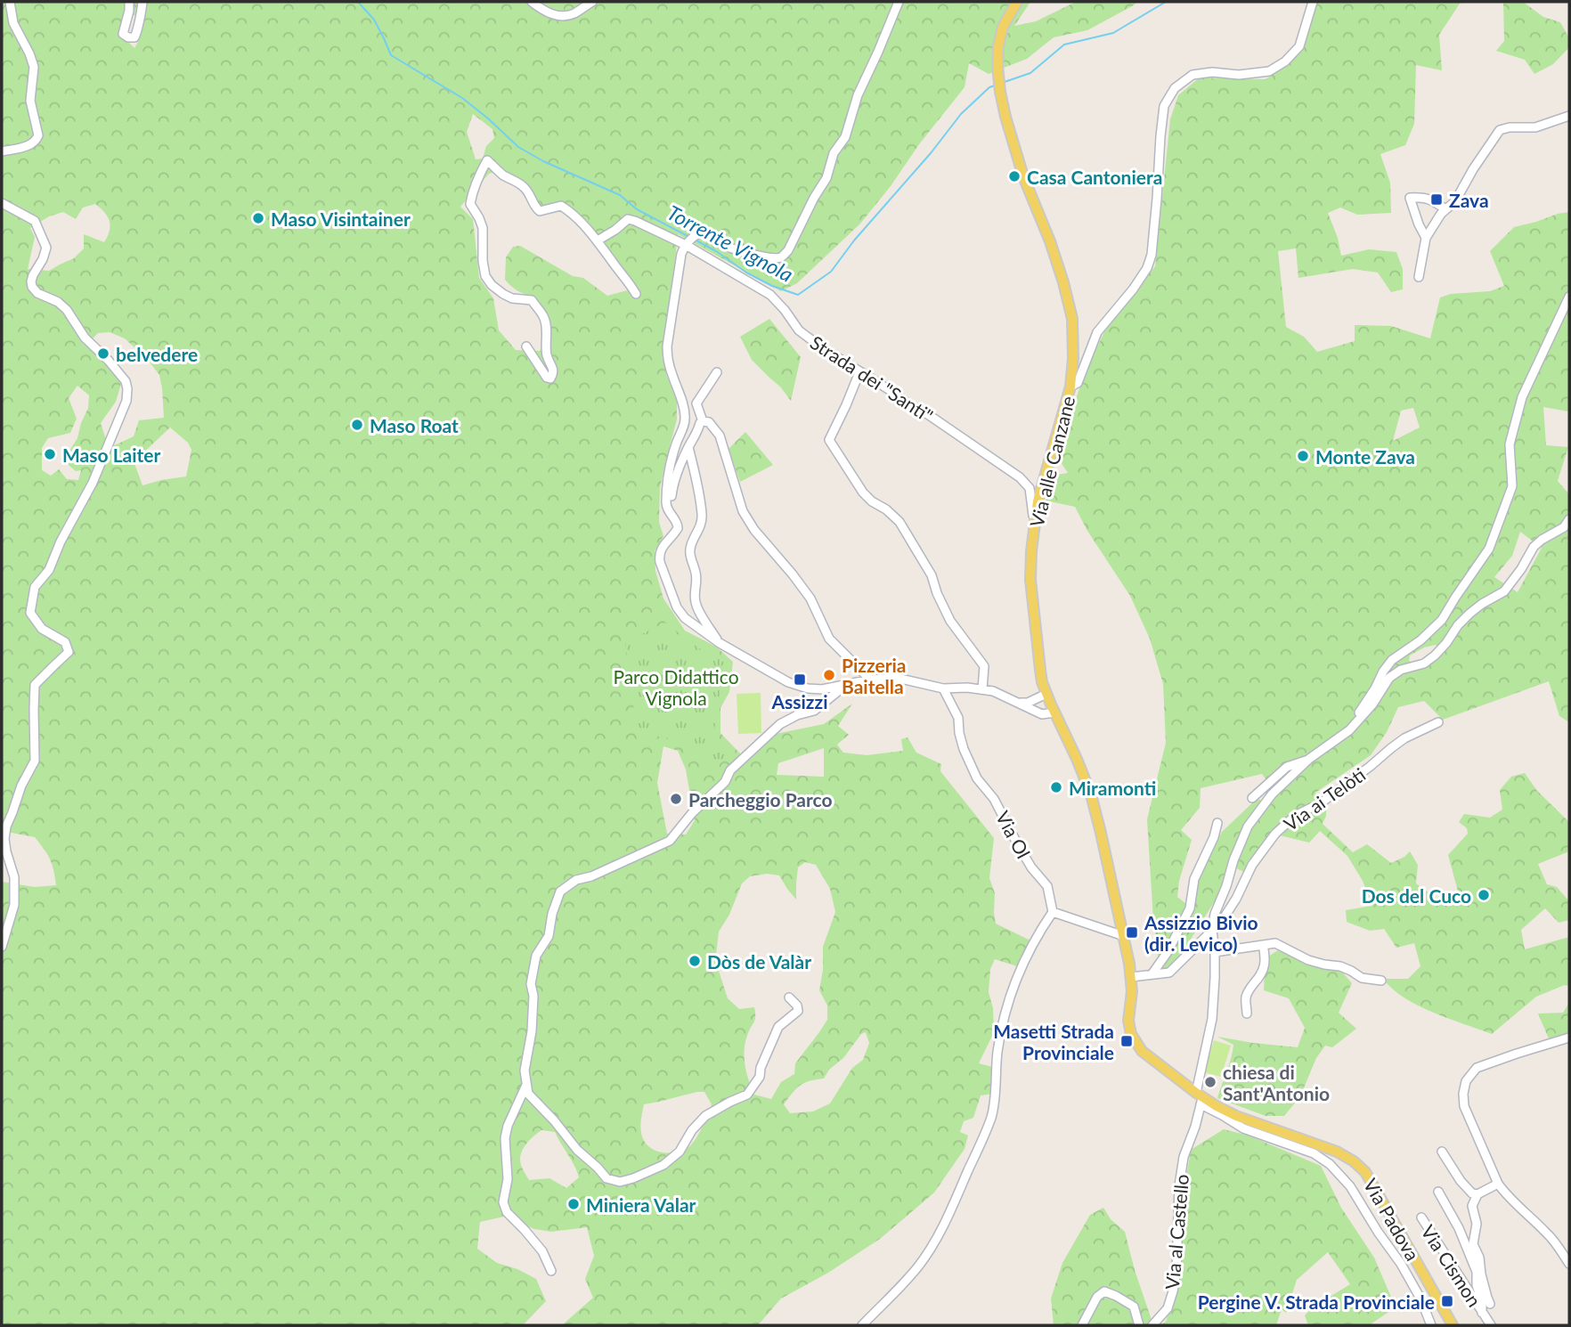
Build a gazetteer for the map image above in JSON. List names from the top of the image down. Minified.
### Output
{"streets":{"main road":["Via alle Canzane","Via Padova"],"street":["Strada dei \"Santi\"","Via ai Telòti","Via Ol","Via al Castello","Via Cismon"]},"crossings":[["Strada dei \"Santi\"","Via alle Canzane"],["Via alle Canzane","Via ai Telòti"],["Via alle Canzane","Via Padova"],["Via ai Telòti","Via Padova"],["Via ai Telòti","Via al Castello"],["Via Padova","Via al Castello"]],"water":["Torrente Vignola"],"parks":["Parco Didattico Vignola"],"places":{"other":["Casa Cantoniera","Maso Visintainer","belvedere","Maso Roat","Maso Laiter","Monte Zava","Pizzeria Baitella","Miramonti","Parcheggio Parco","Dos del Cuco","Dòs de Valàr","chiesa di Sant'Antonio","Miniera Valar"],"transit":["Zava","Assizzi","Assizzio Bivio (dir. Levico)","Masetti Strada Provinciale","Pergine V. Strada Provinciale"]}}
